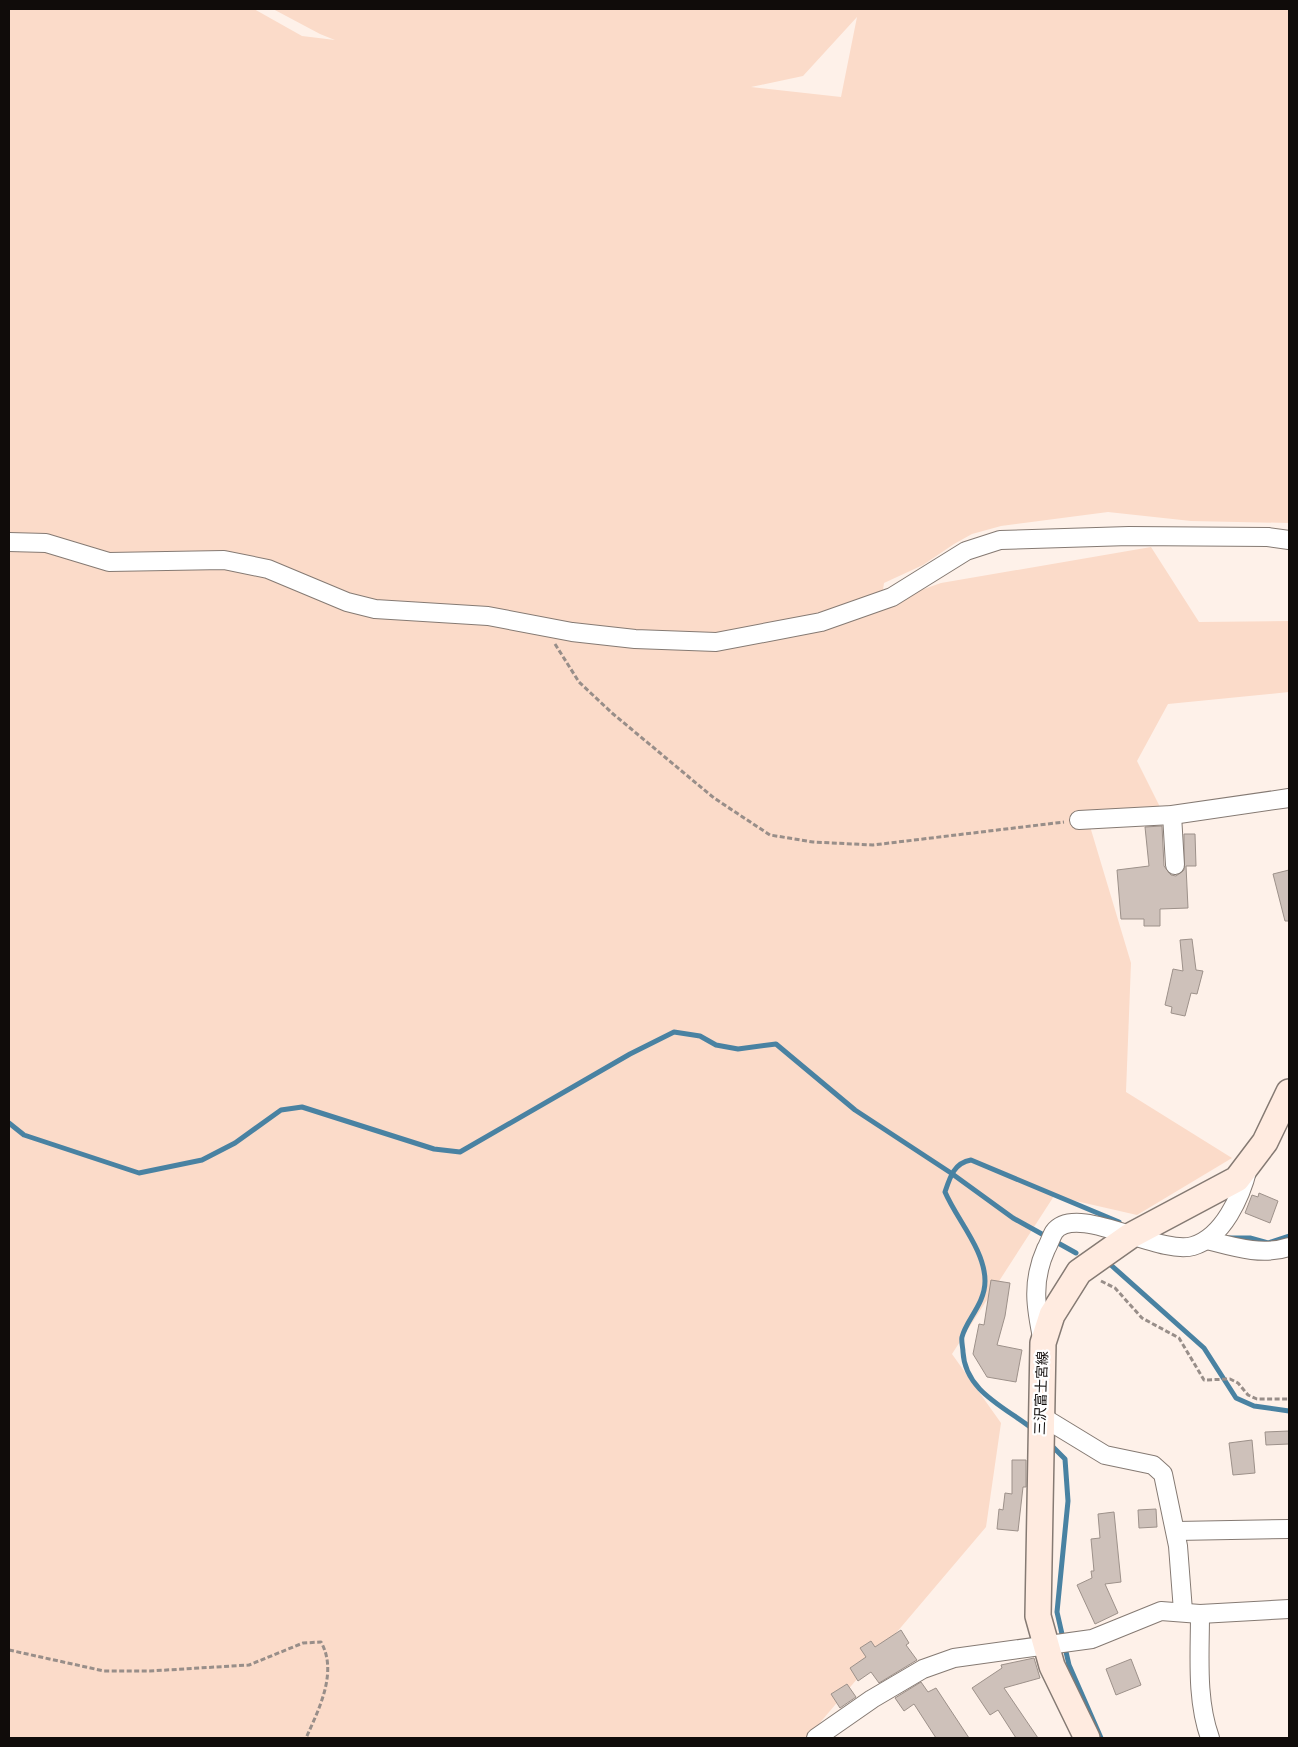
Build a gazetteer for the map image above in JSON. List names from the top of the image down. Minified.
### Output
{"streets":{"main road":["三沢富士宮線"]}}
